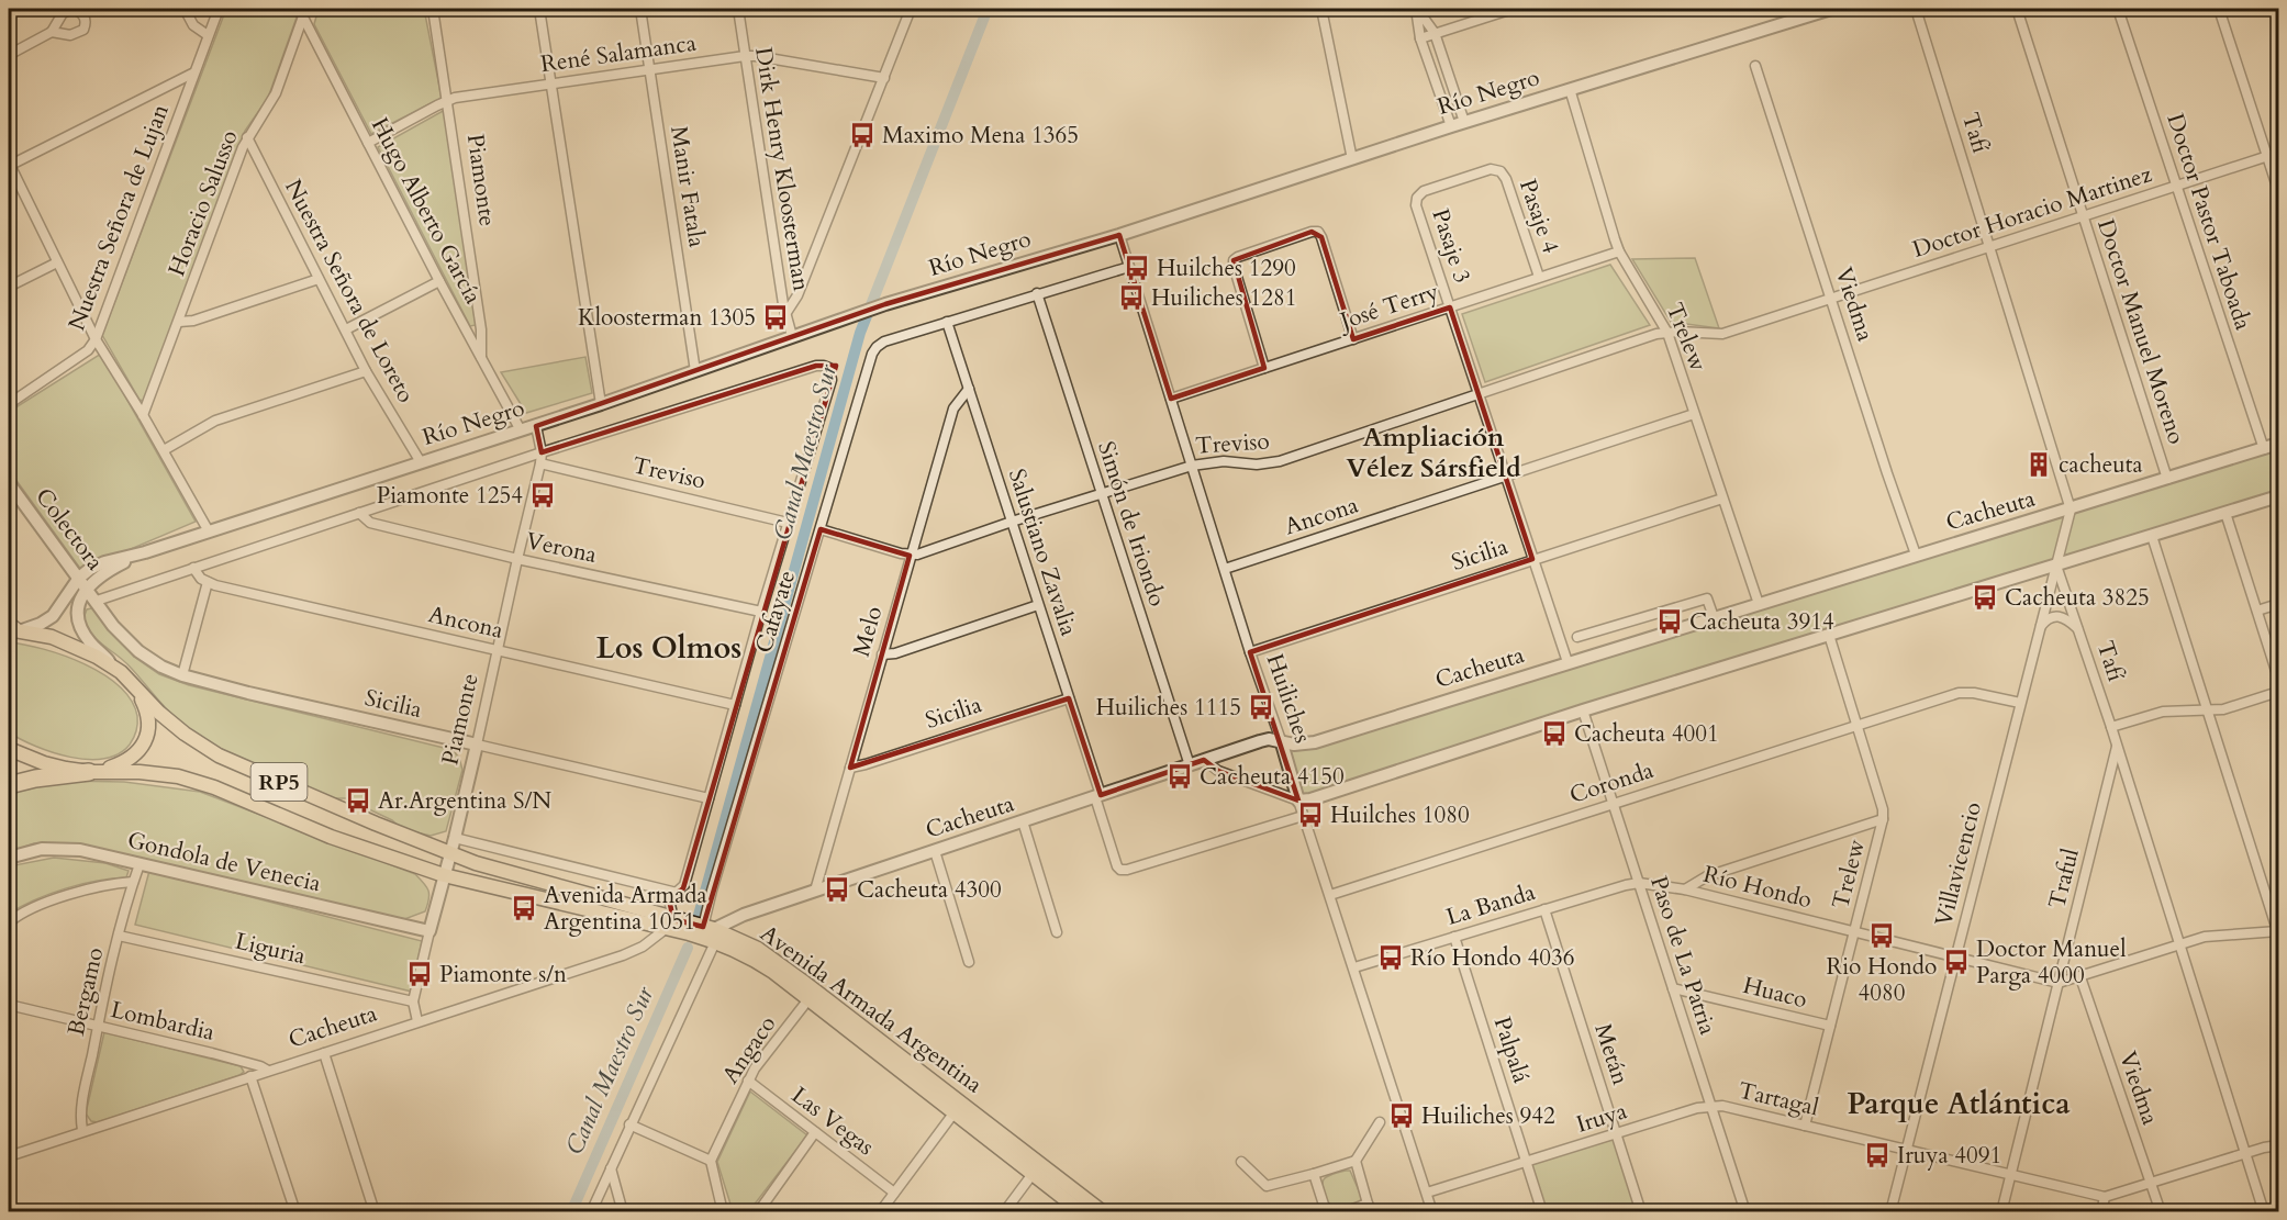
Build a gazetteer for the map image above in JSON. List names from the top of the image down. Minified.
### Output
{"streets":{"main road":["RP5","Avenida Armada Argentina"],"street":["René Salamanca","Río Negro","Tafí","Dirk Henry Kloosterman","Piamonte","Manir Fatala","Horacio Salusso","Hugo Alberto García","Doctor Horacio Martinez","Pasaje 4","Nuestra Señora de Lujan","Doctor Pastor Taboada","Pasaje 3","Nuestra Señora de Loreto","Viedma","José Terry","Doctor Manuel Moreno","Trelew","Treviso","Cacheuta","Ancona","Simón de Iriondo","Colectora","Verona","Salustiano Zavalia","Sicilia","Cafayate","Melo","Huiliches","Coronda","Gondola de Venecia","Villavicencio","Traful","Río Hondo","La Banda","Liguria","Paso de La Patria","Bergamo","Huaco","Lombardia","Angaco","Palpalá","Metán","Tartagal","Iruya","Las Vegas"]},"crossings":[["René Salamanca","Dirk Henry Kloosterman"],["René Salamanca","Piamonte"],["René Salamanca","Manir Fatala"],["René Salamanca","Hugo Alberto García"],["Río Negro","Dirk Henry Kloosterman"],["Río Negro","Piamonte"],["Río Negro","Manir Fatala"],["Río Negro","Hugo Alberto García"],["Río Negro","Nuestra Señora de Loreto"],["Río Negro","Trelew"],["Río Negro","Colectora"],["Río Negro","Verona"],["Río Negro","Sicilia"],["Río Negro","Cafayate"],["Río Negro","Huiliches"],["Tafí","Doctor Horacio Martinez"],["Tafí","Cacheuta"],["Tafí","Villavicencio"],["Tafí","Traful"],["Piamonte","Hugo Alberto García"],["Piamonte","Treviso"],["Piamonte","Cacheuta"],["Piamonte","Ancona"],["Piamonte","Verona"],["Piamonte","Sicilia"],["Piamonte","Gondola de Venecia"],["Piamonte","Liguria"],["Piamonte","Avenida Armada Argentina"],["Horacio Salusso","Hugo Alberto García"],["Horacio Salusso","Nuestra Señora de Loreto"],["Doctor Horacio Martinez","Doctor Pastor Taboada"],["Doctor Horacio Martinez","Viedma"],["Doctor Horacio Martinez","Doctor Manuel Moreno"],["Doctor Horacio Martinez","Treviso"],["Pasaje 4","Pasaje 3"],["Pasaje 4","José Terry"],["Doctor Pastor Taboada","Cacheuta"],["Pasaje 3","José Terry"],["Viedma","Cacheuta"],["José Terry","Trelew"],["José Terry","Huiliches"],["Doctor Manuel Moreno","Cacheuta"],["Trelew","Treviso"],["Trelew","Cacheuta"],["Trelew","Ancona"],["Trelew","Sicilia"],["Trelew","Coronda"],["Trelew","Río Hondo"],["Trelew","Huaco"],["Trelew","Tartagal"],["Treviso","Simón de Iriondo"],["Treviso","Salustiano Zavalia"],["Treviso","Cafayate"],["Treviso","Melo"],["Treviso","Huiliches"],["Cacheuta","Simón de Iriondo"],["Cacheuta","Salustiano Zavalia"],["Cacheuta","Cafayate"],["Cacheuta","Melo"],["Cacheuta","Huiliches"],["Cacheuta","Bergamo"],["Cacheuta","Avenida Armada Argentina"],["Cacheuta","Lombardia"],["Ancona","Cafayate"],["Ancona","Huiliches"],["Colectora","Sicilia"],["Verona","Cafayate"],["Salustiano Zavalia","Sicilia"],["Salustiano Zavalia","Cafayate"],["Salustiano Zavalia","Melo"],["Salustiano Zavalia","Huiliches"],["Sicilia","Cafayate"],["Sicilia","Melo"],["Sicilia","Huiliches"],["Cafayate","Avenida Armada Argentina"],["Huiliches","Coronda"],["Huiliches","La Banda"],["Huiliches","Iruya"],["Coronda","Villavicencio"],["Coronda","Paso de La Patria"],["Gondola de Venecia","Bergamo"],["Villavicencio","Río Hondo"],["Villavicencio","Tartagal"],["Traful","Río Hondo"],["Traful","Tartagal"],["Río Hondo","La Banda"],["Río Hondo","Paso de La Patria"],["La Banda","Paso de La Patria"],["La Banda","Palpalá"],["La Banda","Metán"],["Liguria","Bergamo"],["Paso de La Patria","Huaco"],["Paso de La Patria","Tartagal"],["Paso de La Patria","Iruya"],["Bergamo","Lombardia"],["Avenida Armada Argentina","Angaco"],["Angaco","Las Vegas"],["Palpalá","Iruya"],["Metán","Iruya"],["Tartagal","Iruya"]],"districts":["Ampliación Vélez Sársfield","Los Olmos","Parque Atlántica"],"water":["Canal Maestro Sur"],"places":{"bus stop":["Maximo Mena 1365","Huilches 1290","Huiliches 1281","Kloosterman 1305","Piamonte 1254","Cacheuta 3825","Cacheuta 3914","Huiliches 1115","Cacheuta 4001","Cacheuta 4150","Ar.Argentina S/N","Huilches 1080","Cacheuta 4300","Avenida Armada Argentina 1051","Rio Hondo 4080","Río Hondo 4036","Doctor Manuel Parga 4000","Piamonte s/n","Huiliches 942","Iruya 4091"],"building":["cacheuta"]}}
